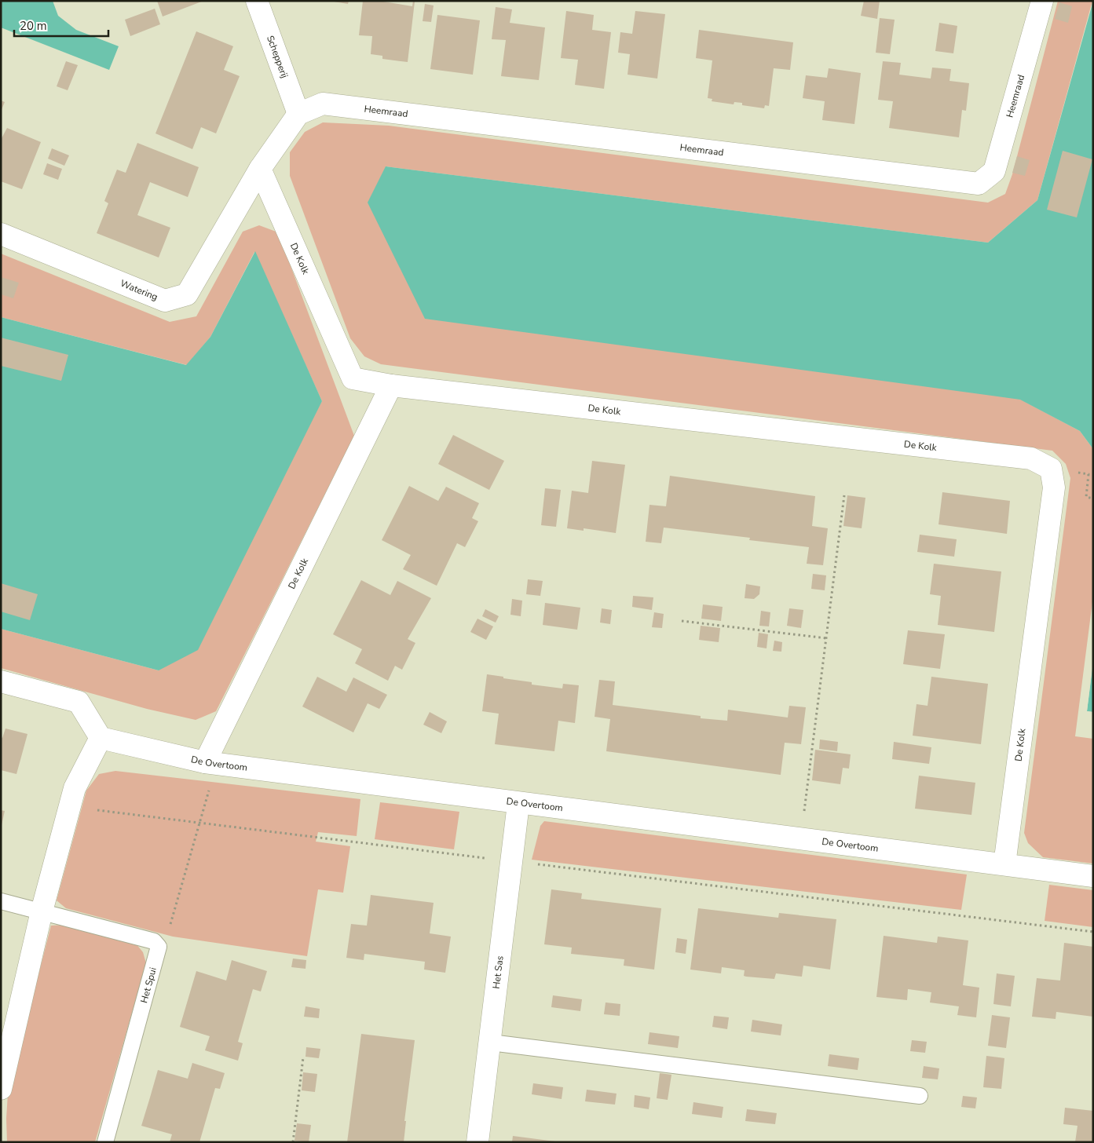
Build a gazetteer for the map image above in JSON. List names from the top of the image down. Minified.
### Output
{"streets":{"street":["Schepperij","Heemraad","De Kolk","Watering","De Overtoom","Het Sas"],"lane":["Het Spui"]},"crossings":[["Schepperij","Heemraad"],["De Kolk","Watering"],["De Kolk","De Overtoom"],["De Overtoom","Het Sas"]],"scale_bar":"20 m"}
